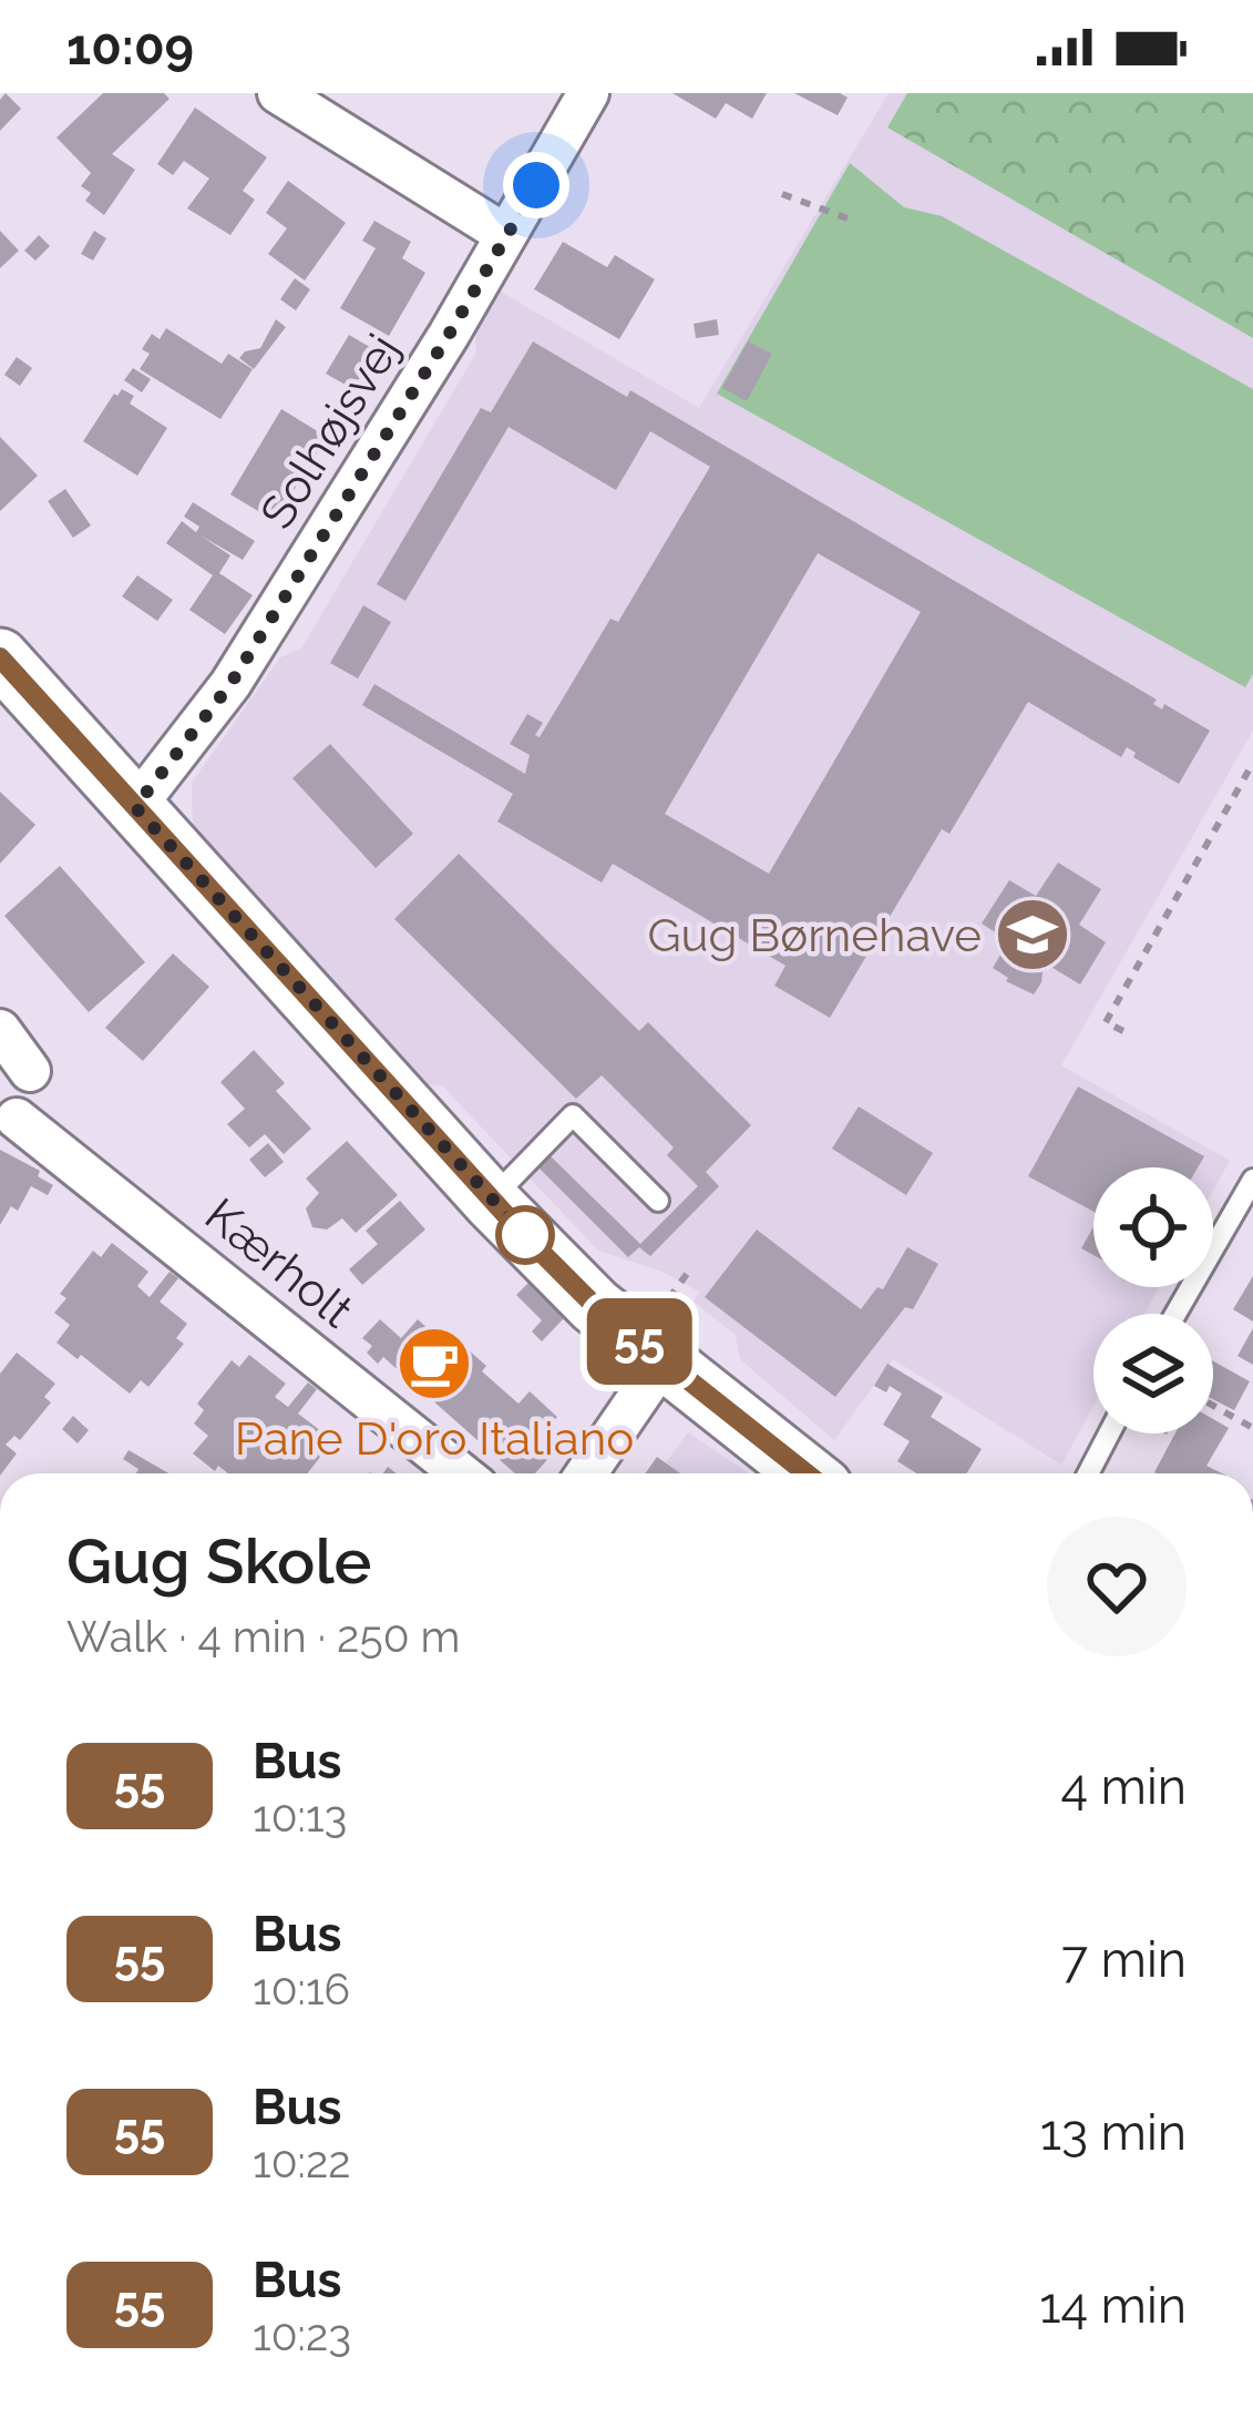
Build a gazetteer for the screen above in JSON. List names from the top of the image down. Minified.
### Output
{"streets":{"street":["Solhøjsvej","Kærholt"]},"places":{"school or university":["Gug Børnehave"],"cafe":["Pane D'oro Italiano"]},"lines":["bus line 55"],"page":{"status":"10:09","on_map":"55","heading":["Gug Skole","Walk · 4 min · 250 m"],"list":[{"mark":"55","name":"Bus","note":"10:13","value":"4 min"},{"mark":"55","name":"Bus","note":"10:16","value":"7 min"},{"mark":"55","name":"Bus","note":"10:22","value":"13 min"},{"mark":"55","name":"Bus","note":"10:23","value":"14 min"}]}}
